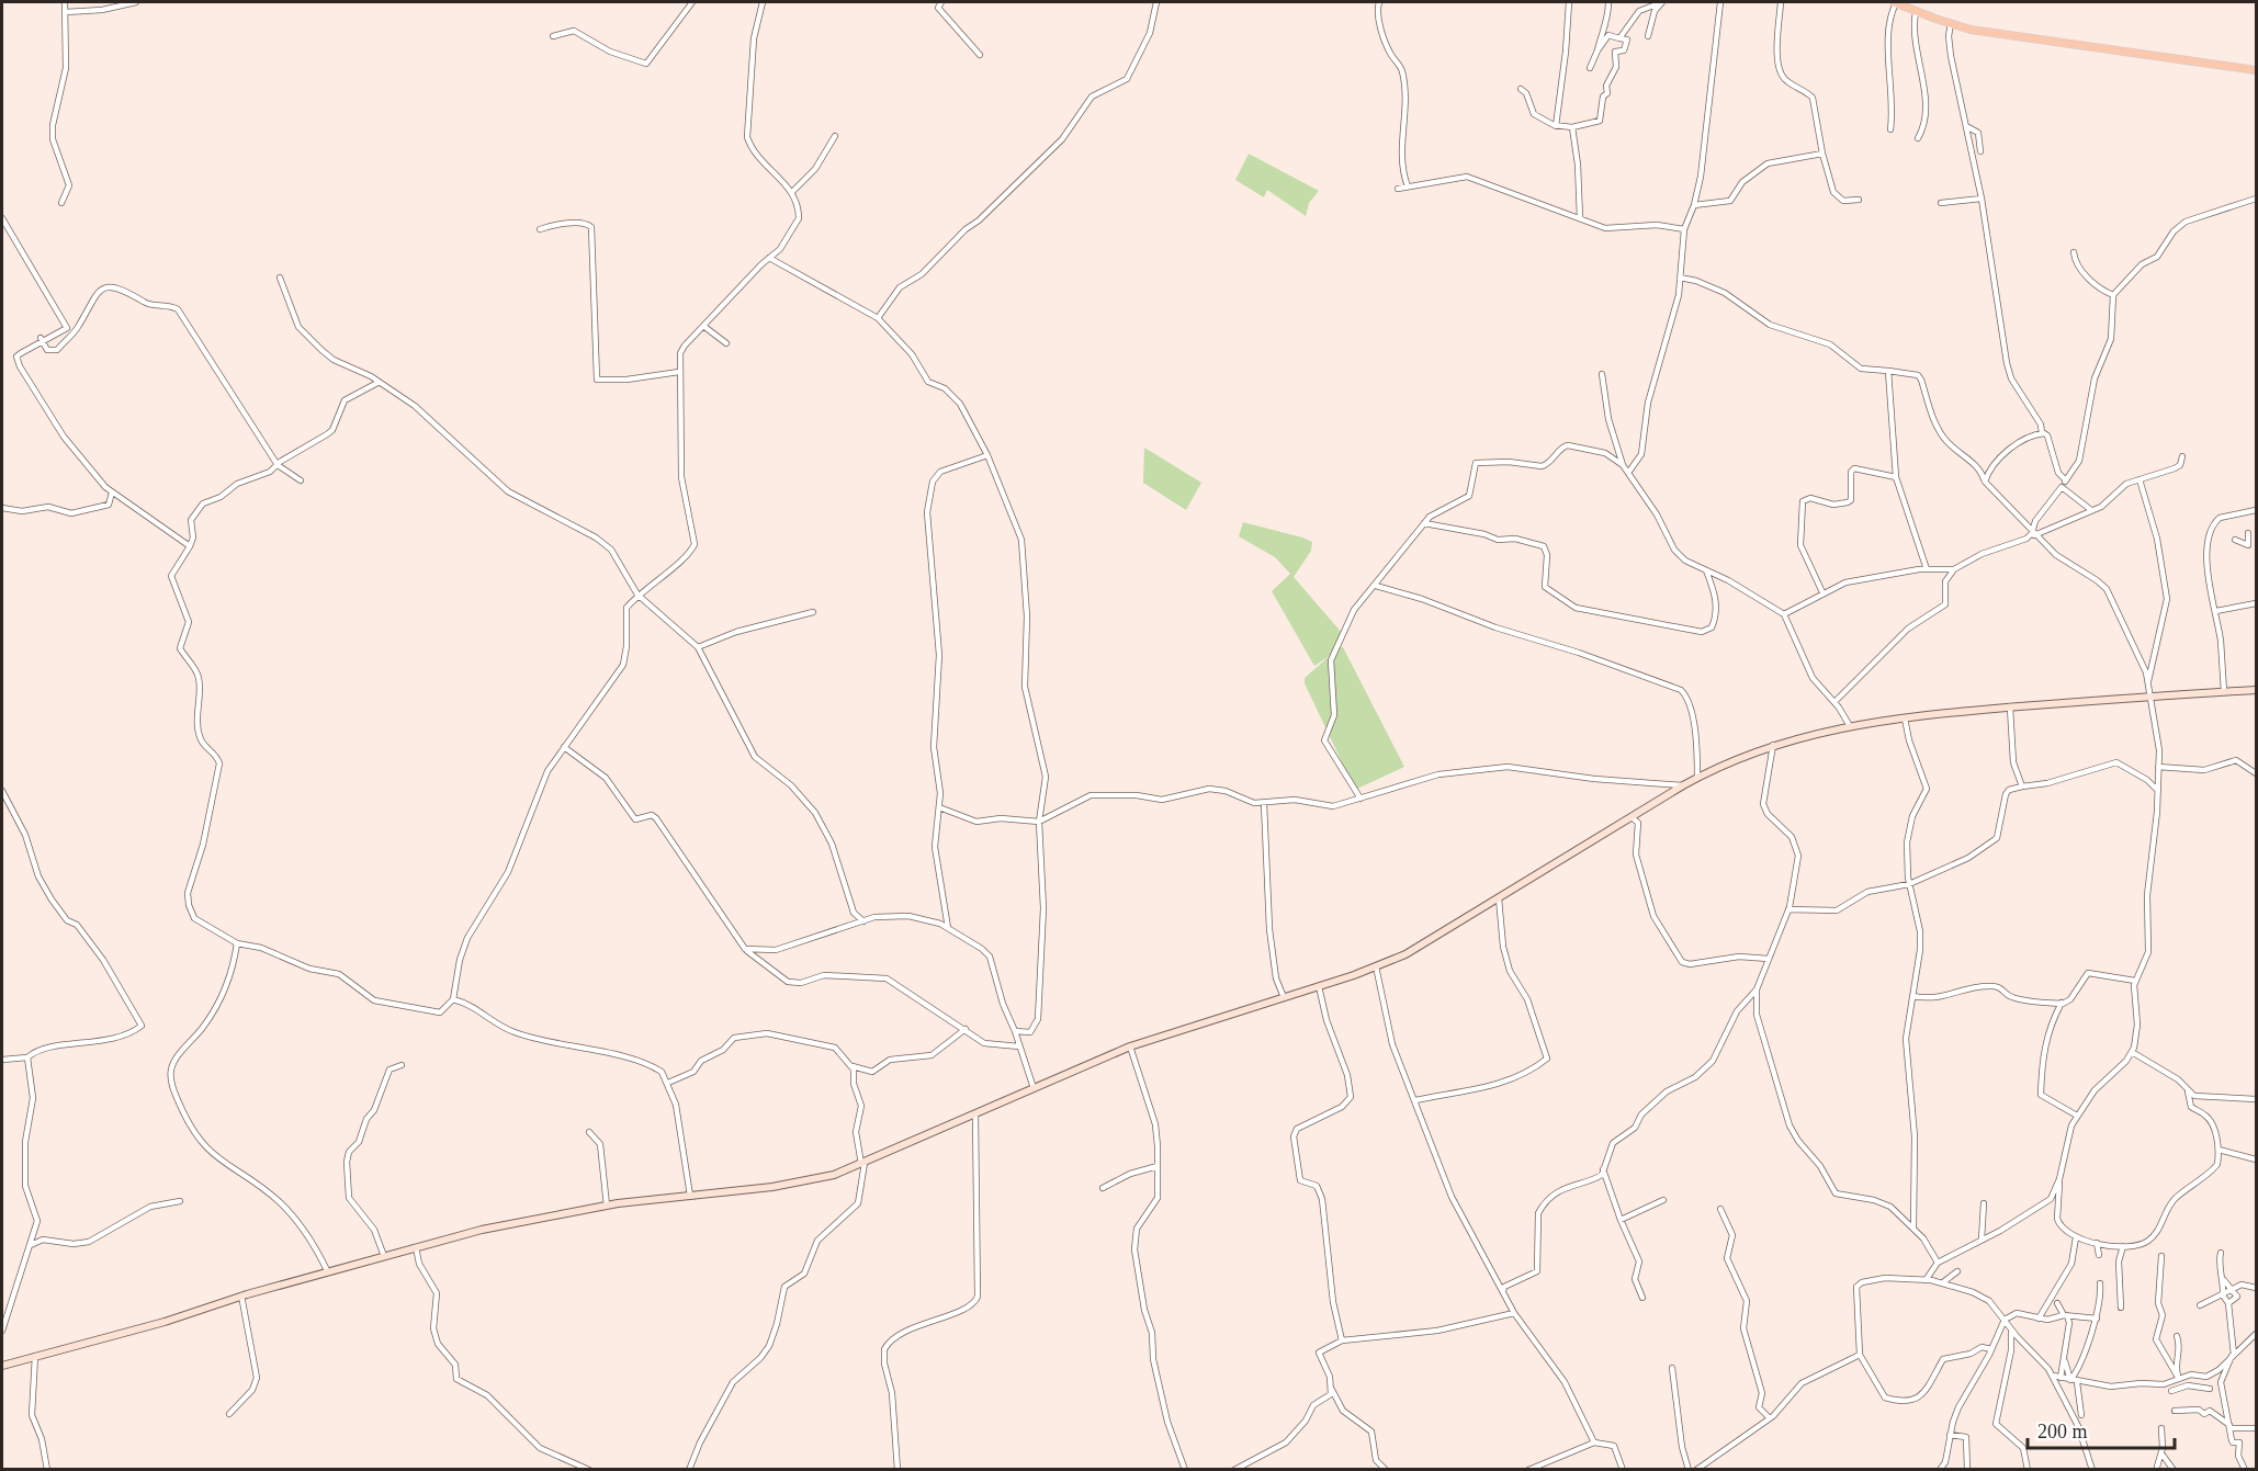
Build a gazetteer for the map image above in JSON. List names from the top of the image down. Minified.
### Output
{"scale_bar":"200 m"}
